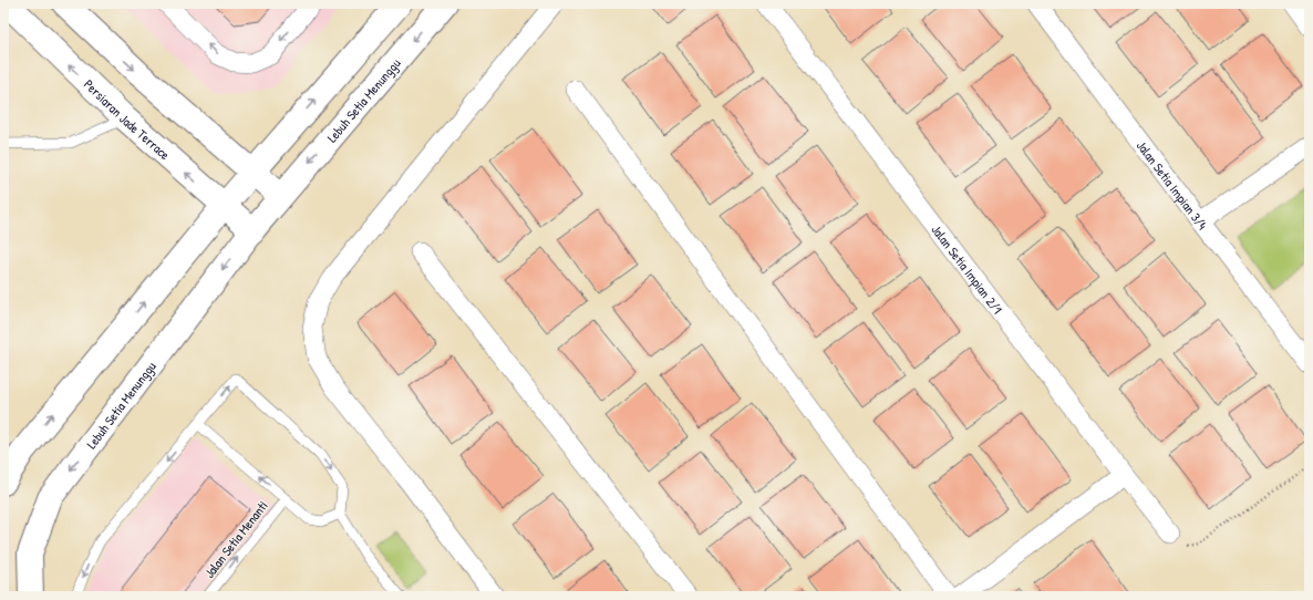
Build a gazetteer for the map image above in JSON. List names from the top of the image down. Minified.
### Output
{"streets":{"street":["Lebuh Setia Menunggu","Persiaran Jade Terrace","Jalan Setia Impian 3/4","Jalan Setia Impian 2/1"],"lane":["Jalan Setia Menanti"]},"crossings":[["Lebuh Setia Menunggu","Persiaran Jade Terrace"]],"one_way":["Jalan Setia Menanti"]}
